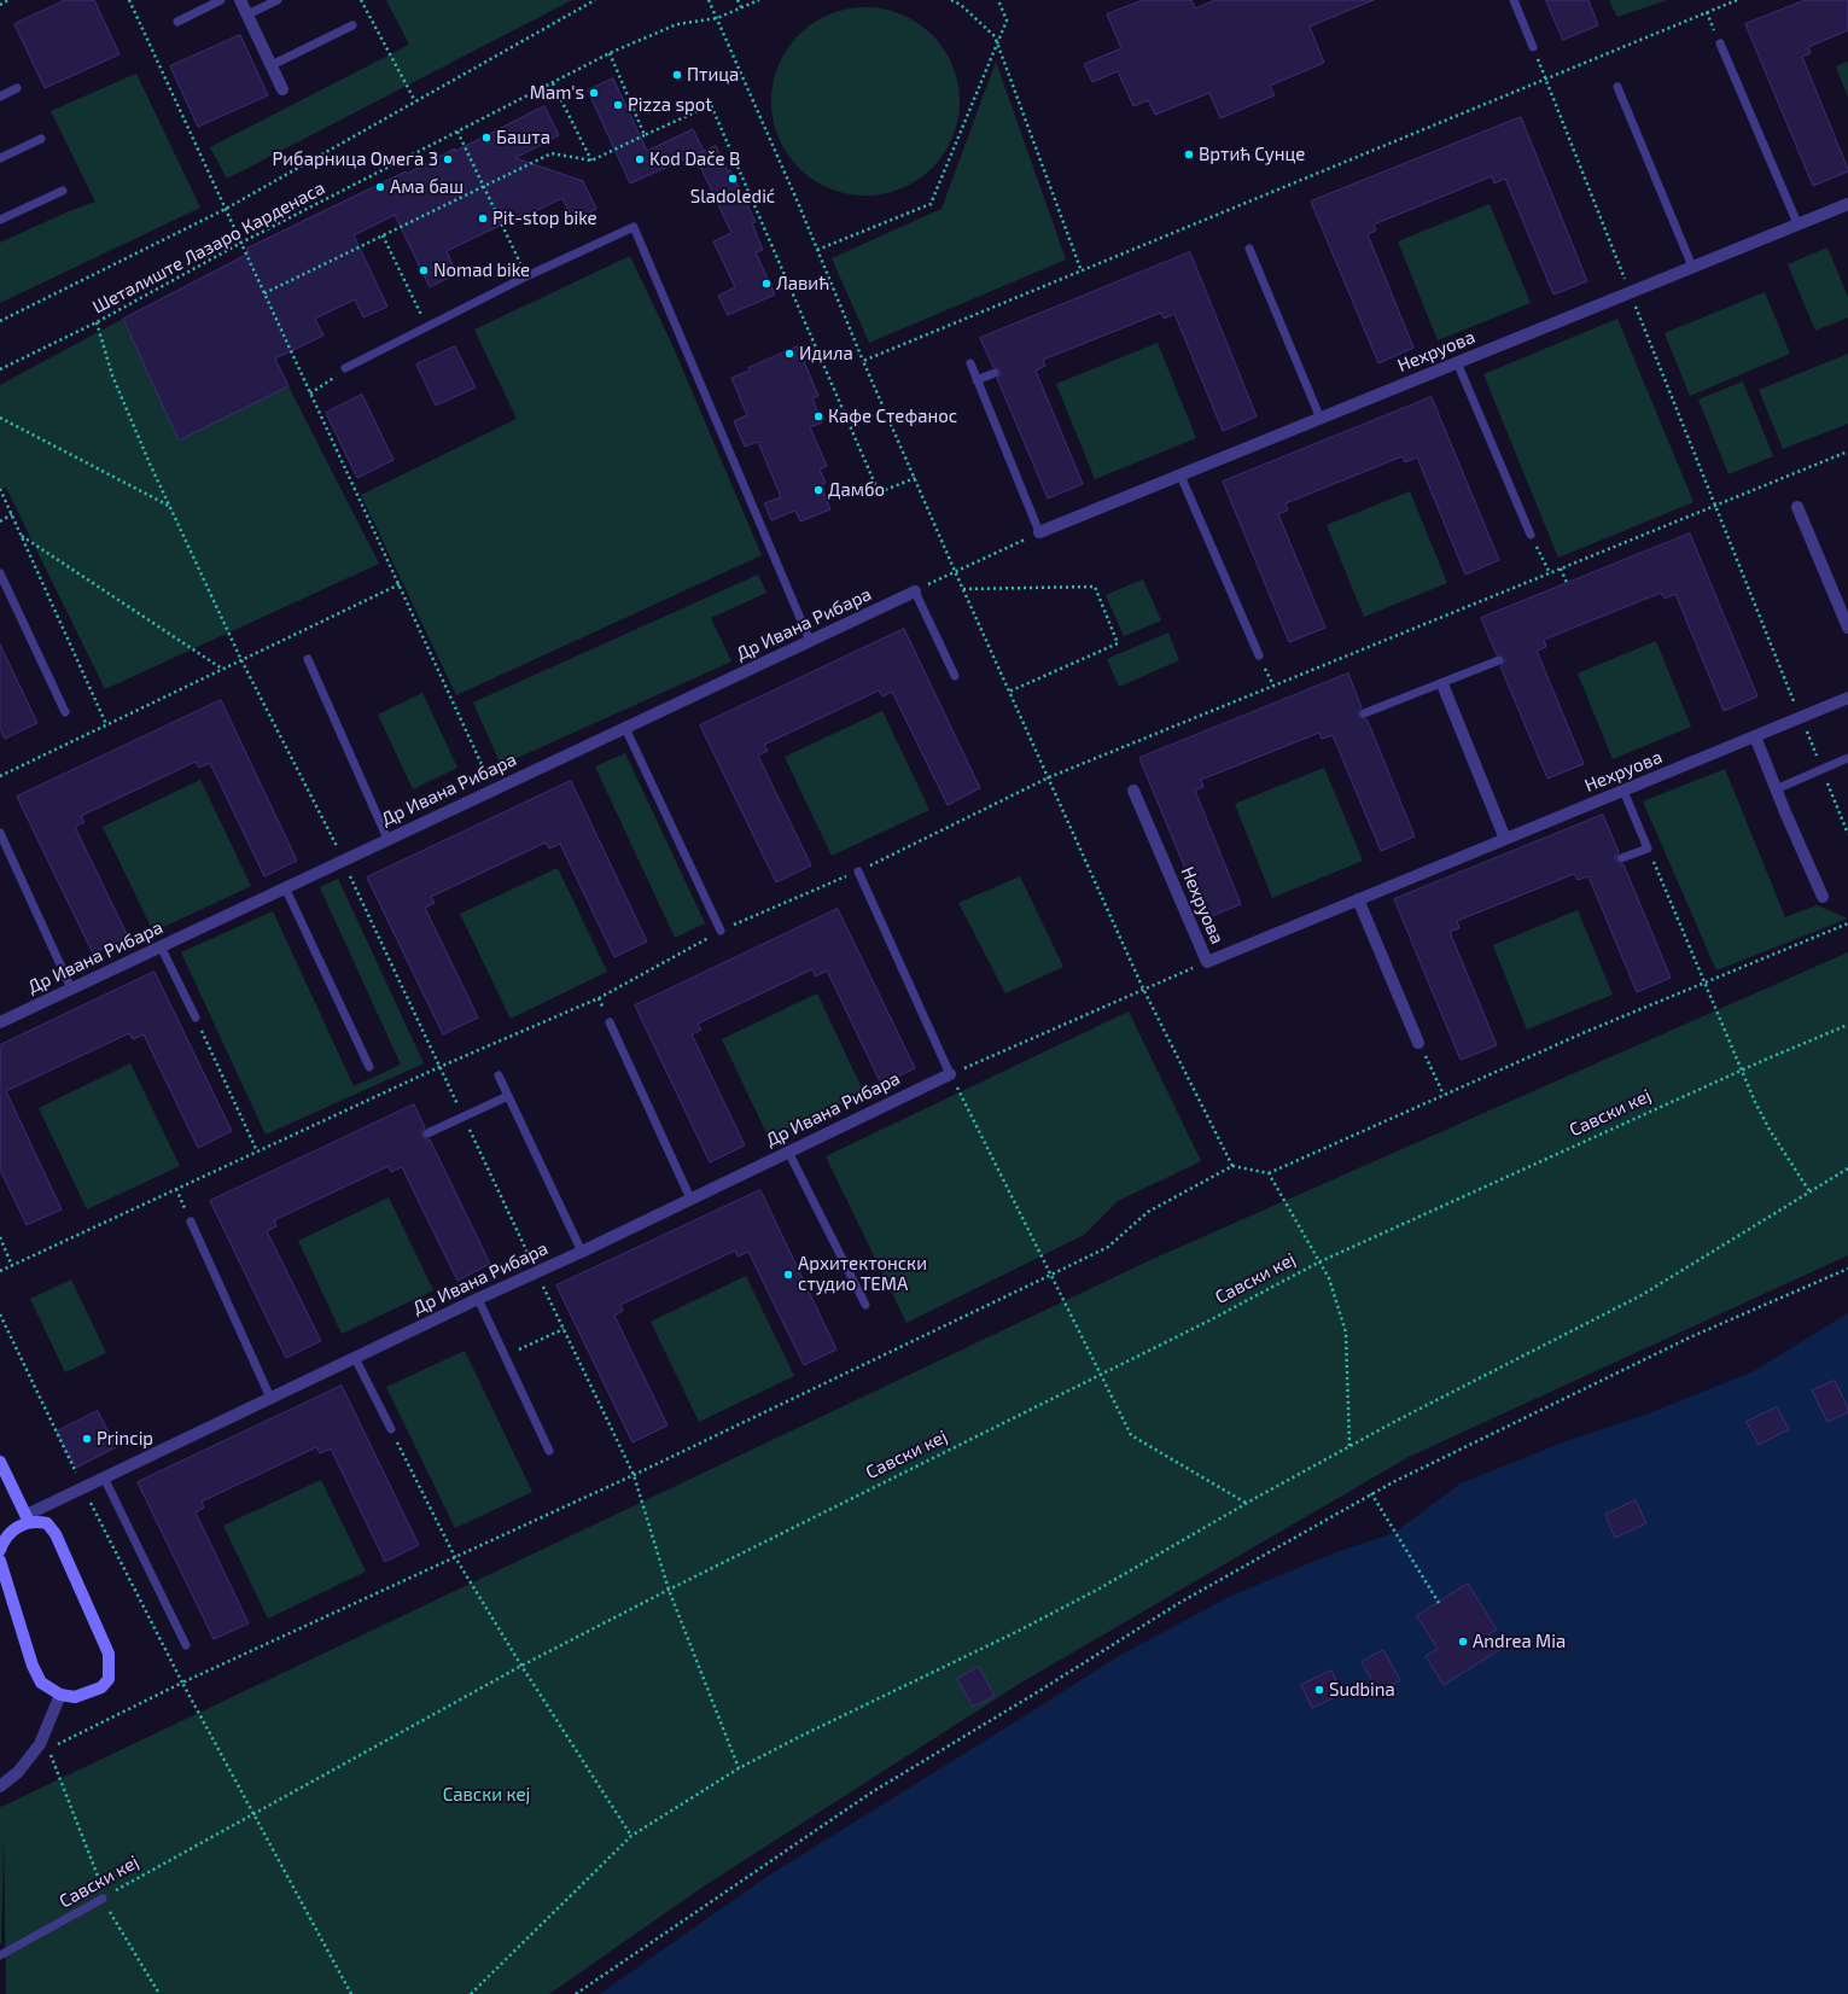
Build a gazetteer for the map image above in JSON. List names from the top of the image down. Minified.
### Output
{"streets":{"street":["Нехруова","Др Ивана Рибара"],"lane":["Савски кеј"],"path":["Шеталиште Лазаро Карденаса"]},"parks":["Савски кеј"],"places":["Птица","Mam's","Pizza spot","Башта","Вртић Сунце","Рибарница Омега 3","Kod Dače B","Sladoledić","Ама баш","Pit-stop bike","Nomad bike","Лавић","Идила","Кафе Стефанос","Дамбо","Архитектонски студио ТЕМА","Princip","Andrea Mia","Sudbina"]}
